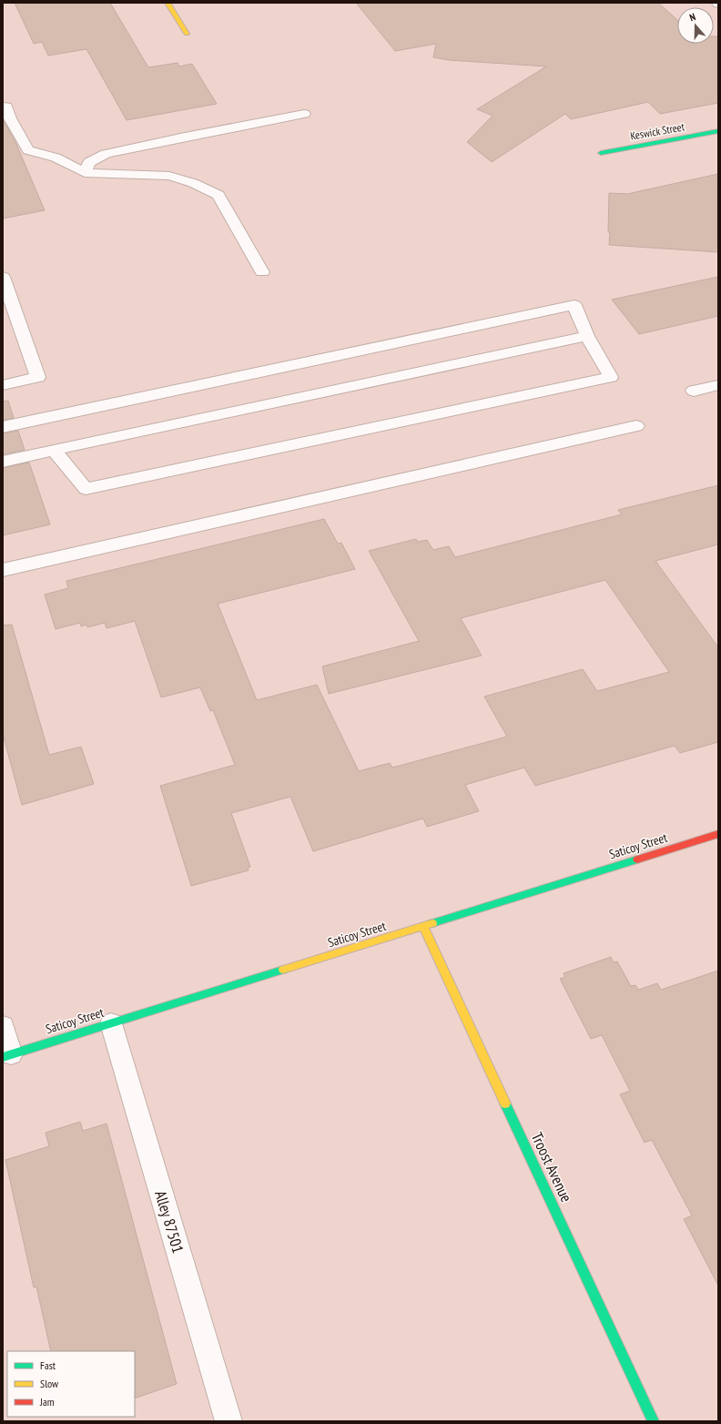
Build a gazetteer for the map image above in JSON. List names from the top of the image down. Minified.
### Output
{"streets":{"street":["Keswick Street","Saticoy Street","Troost Avenue"],"lane":["Alley 87501"]},"crossings":[["Saticoy Street","Troost Avenue"],["Saticoy Street","Alley 87501"]],"legend":["Fast","Slow","Jam"],"north":"top"}
